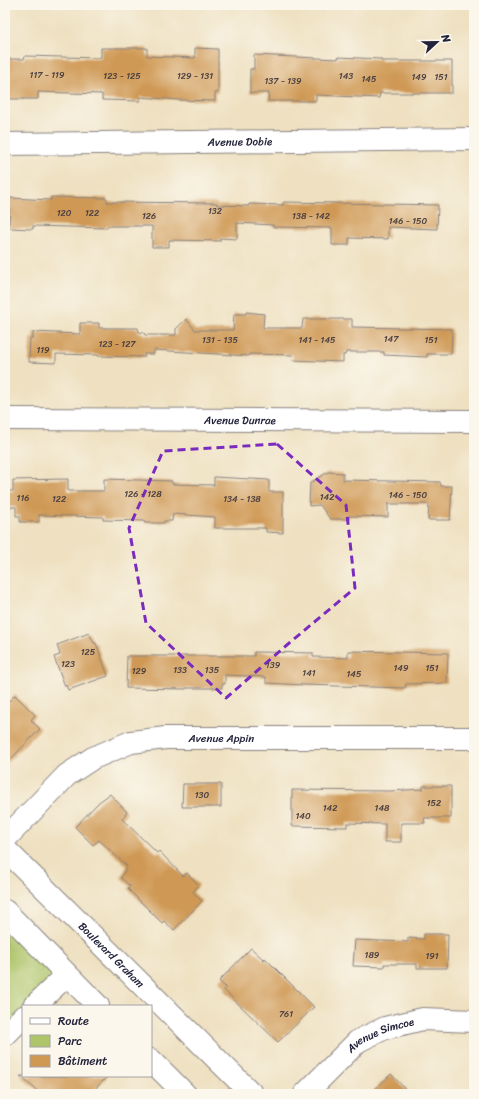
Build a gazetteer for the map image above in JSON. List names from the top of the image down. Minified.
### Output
{"streets":{"street":["Avenue Dobie","Avenue Dunrae","Avenue Appin","Boulevard Graham","Avenue Simcoe"]},"house_numbers":["117 - 119","123 - 125","129 - 131","143","149","151","145","137 - 139","132","120","122","126","138 - 142","146 - 150","147","131 - 135","141 - 145","151","123 - 127","119","126 - 128","146 - 150","142","116","122","134 - 138","125","123","139","149","151","133","135","129","141","145","130","152","142","148","140","189","191","761"],"legend":["Route","Parc","Bâtiment"],"north":"right"}
